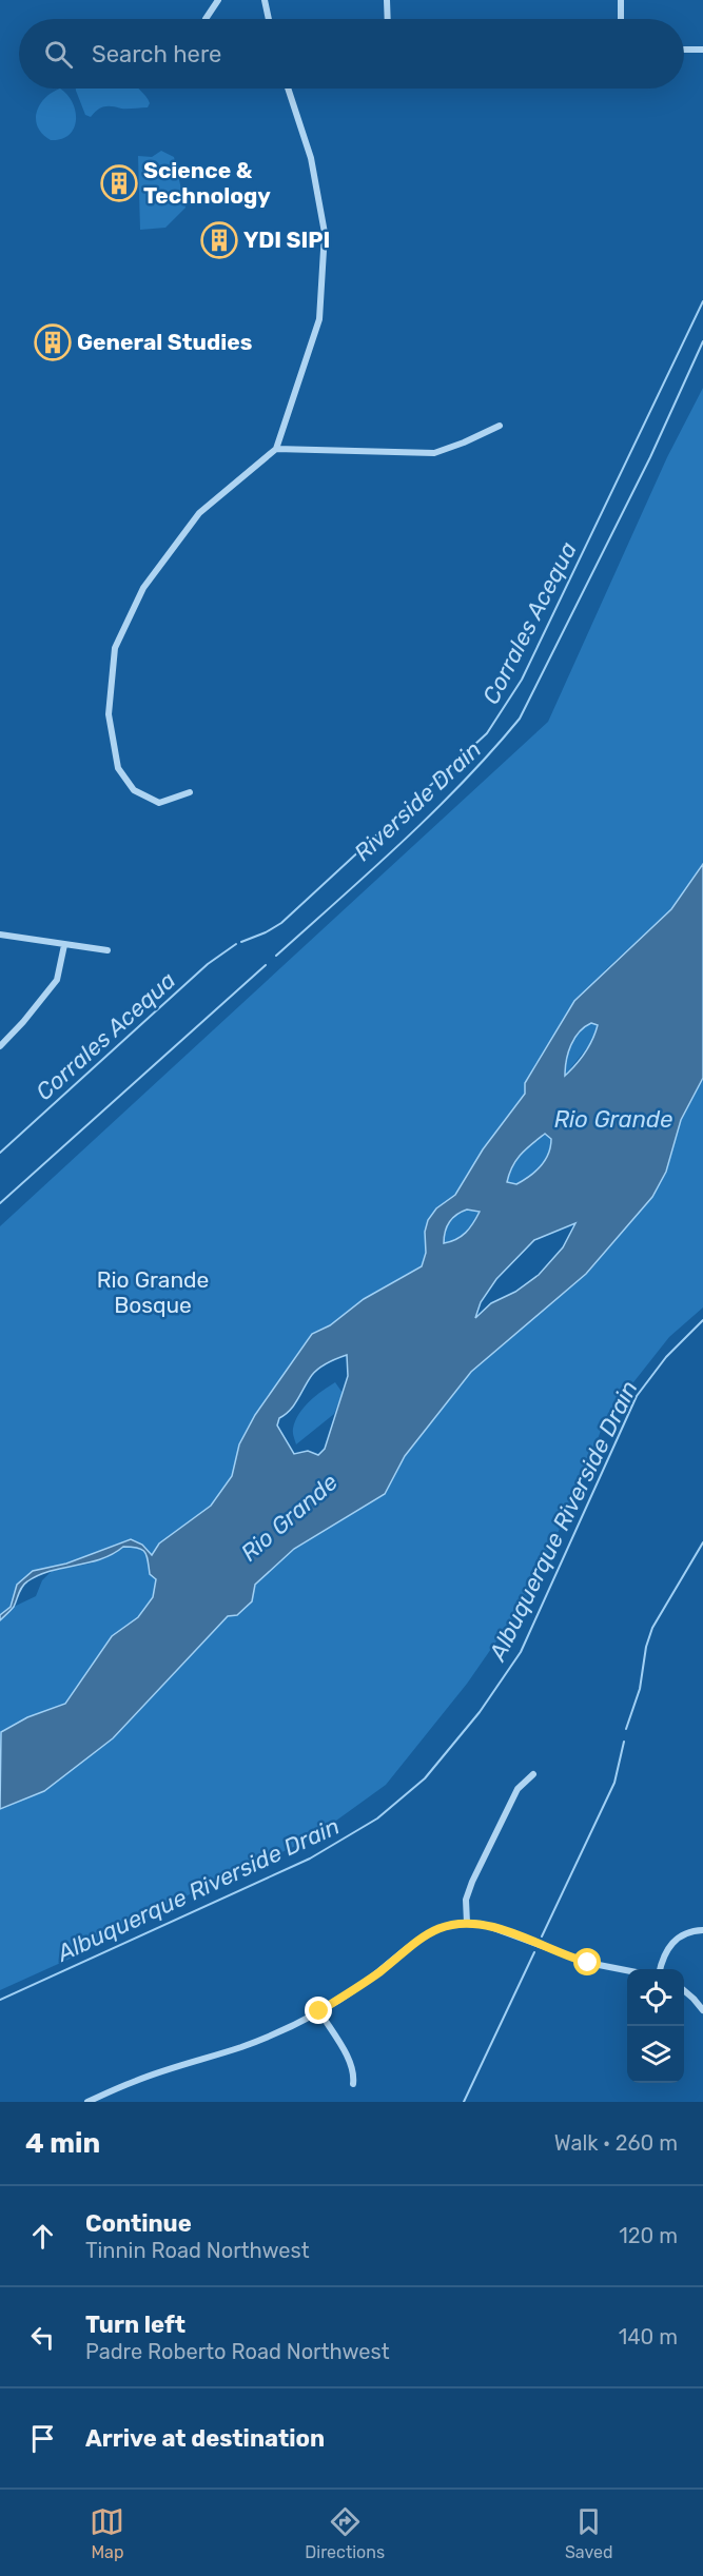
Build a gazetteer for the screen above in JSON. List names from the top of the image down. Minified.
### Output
{"water":["Corrales Acequa","Riverside Drain","Rio Grande","Albuquerque Riverside Drain"],"parks":["Rio Grande Bosque"],"places":{"building":["Science & Technology","YDI SIPI","General Studies"]},"page":{"search":"Search here","heading":["4 min","Walk · 260 m"],"list":[["Continue","Tinnin Road Northwest","120 m"],["Turn left","Padre Roberto Road Northwest","140 m"],"Arrive at destination"],"nav":["Map","Directions","Saved"]}}
